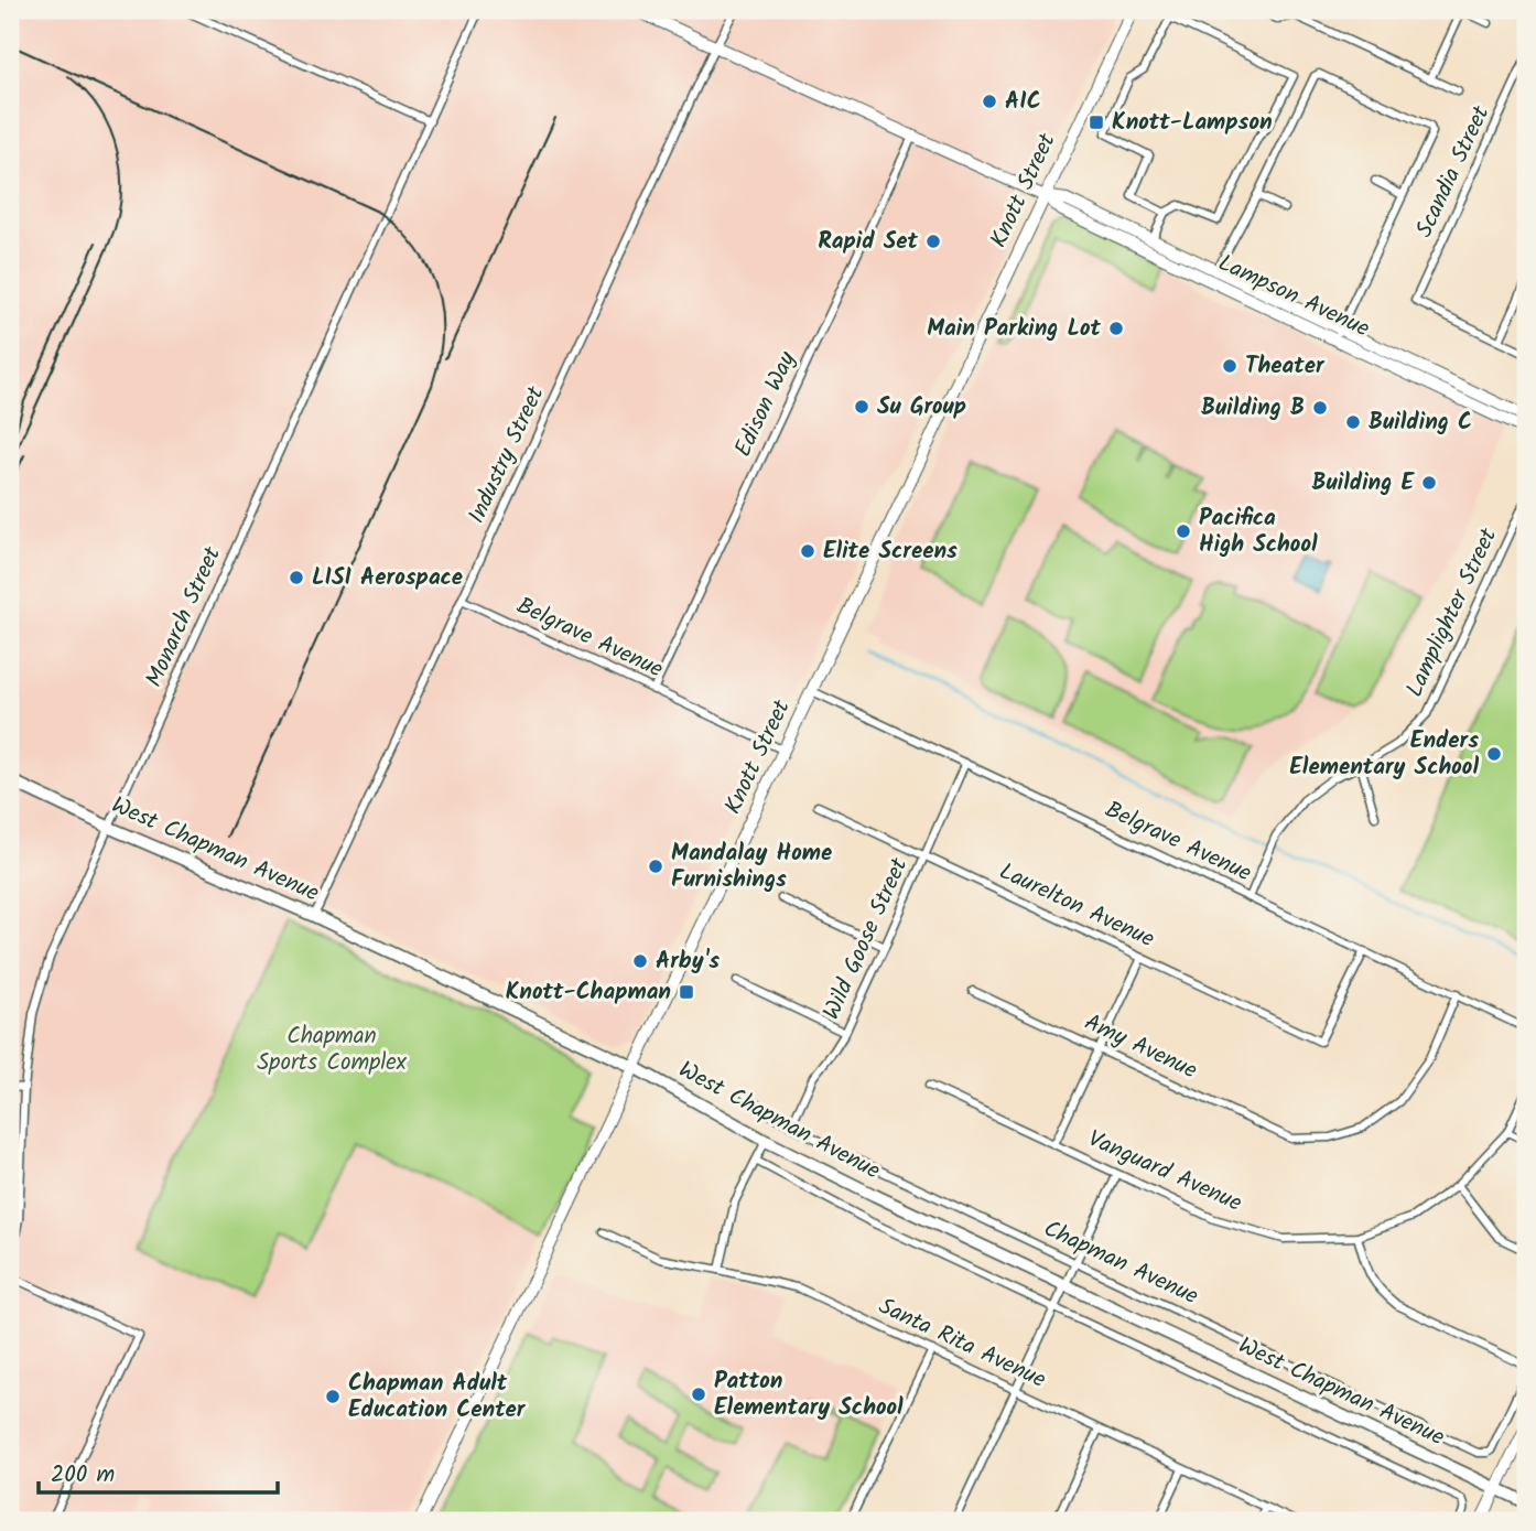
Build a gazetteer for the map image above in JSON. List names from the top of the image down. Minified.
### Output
{"streets":{"main road":["Knott Street","Lampson Avenue","West Chapman Avenue"],"street":["Scandia Street","Edison Way","Industry Street","Lamplighter Street","Monarch Street","Belgrave Avenue","Laurelton Avenue","Wild Goose Street","Amy Avenue","Vanguard Avenue","Chapman Avenue","Santa Rita Avenue"]},"crossings":[["Knott Street","Lampson Avenue"],["Knott Street","Belgrave Avenue"],["Knott Street","West Chapman Avenue"],["Lampson Avenue","Edison Way"],["Lampson Avenue","Industry Street"],["Edison Way","Belgrave Avenue"],["Industry Street","Belgrave Avenue"],["Industry Street","West Chapman Avenue"],["Lamplighter Street","Belgrave Avenue"],["Monarch Street","West Chapman Avenue"],["Belgrave Avenue","Laurelton Avenue"],["Belgrave Avenue","Wild Goose Street"],["Belgrave Avenue","Amy Avenue"],["Laurelton Avenue","Wild Goose Street"],["Wild Goose Street","Chapman Avenue"]],"parks":["Chapman Sports Complex"],"places":{"other":["AIC","Rapid Set","Main Parking Lot","Theater","Su Group","Building B","Building C","Building E","Pacifica High School","Elite Screens","LISI Aerospace","Enders Elementary School","Mandalay Home Furnishings","Arby's","Patton Elementary School","Chapman Adult Education Center"],"transit":["Knott-Lampson","Knott-Chapman"]},"scale_bar":"200 m"}
